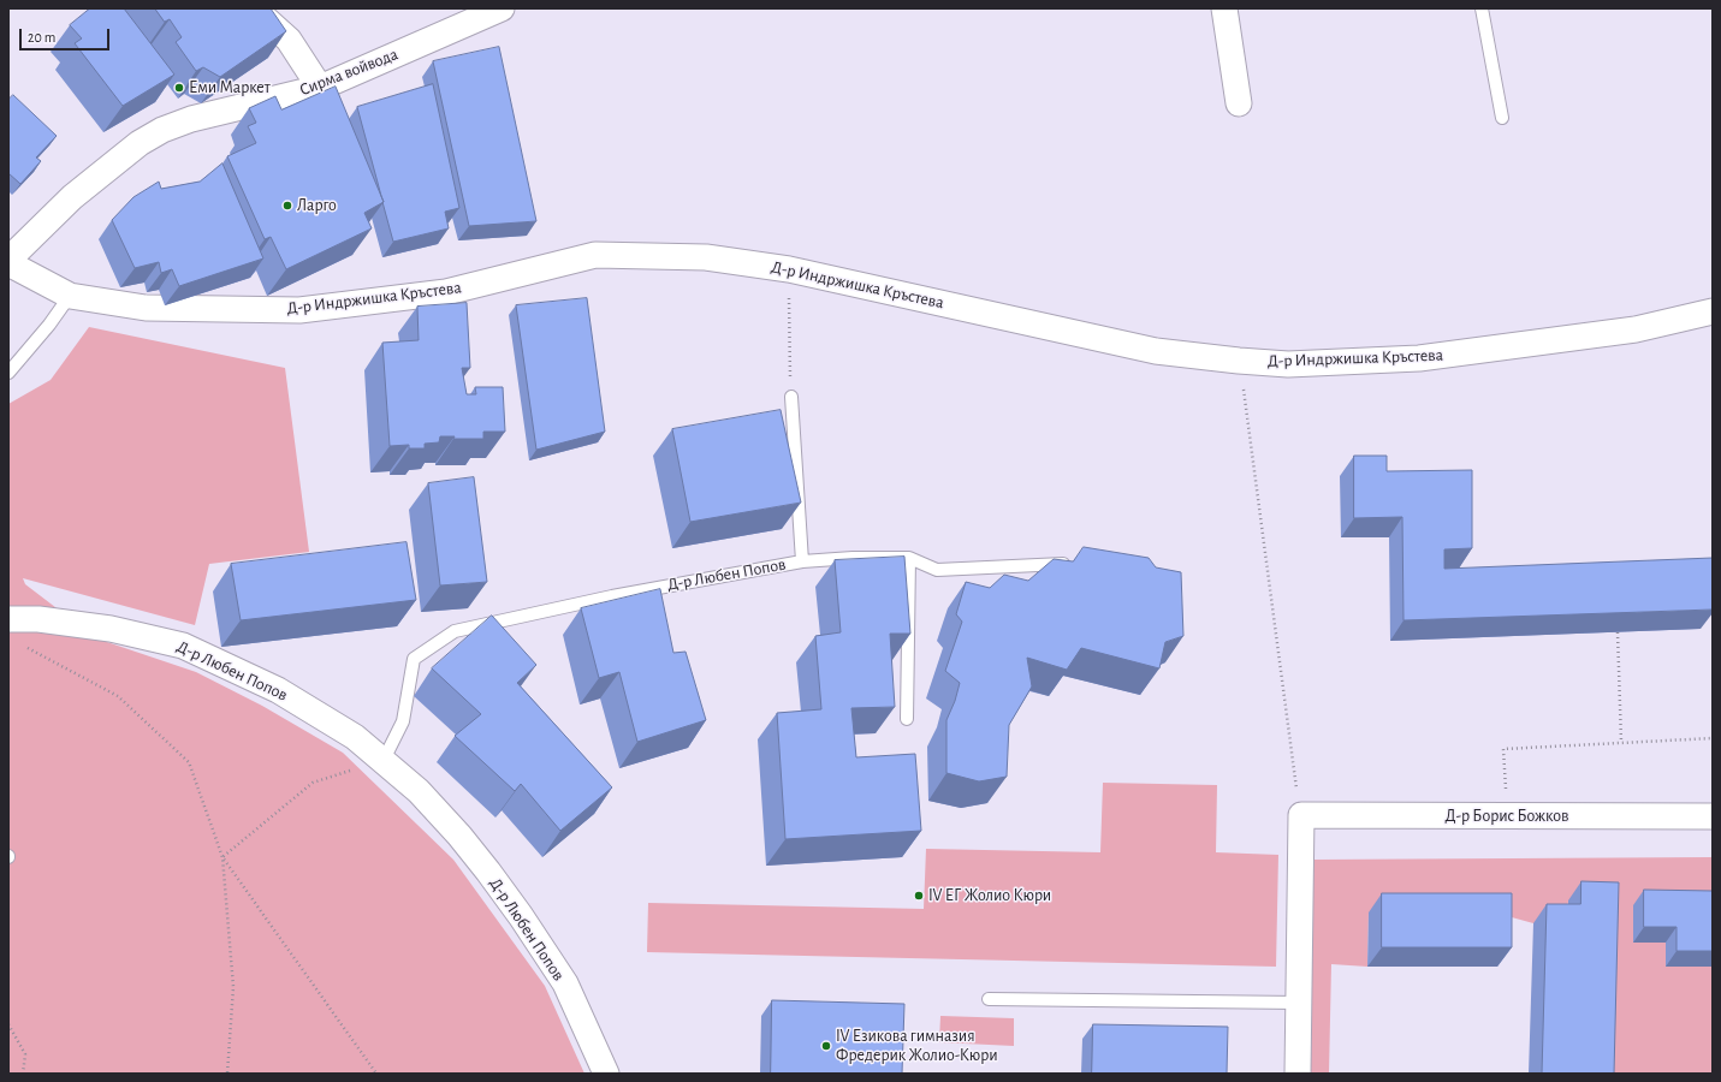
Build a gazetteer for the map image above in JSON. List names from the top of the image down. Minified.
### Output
{"streets":{"street":["Сирма войвода","Д-р Индржишка Кръстева","Д-р Любен Попов","Д-р Борис Божков"]},"places":["Еми Маркет","Ларго","IV ЕГ Жолио Кюри","IV Езикова гимназия Фредерик Жолио-Кюри"],"scale_bar":"20 m"}
